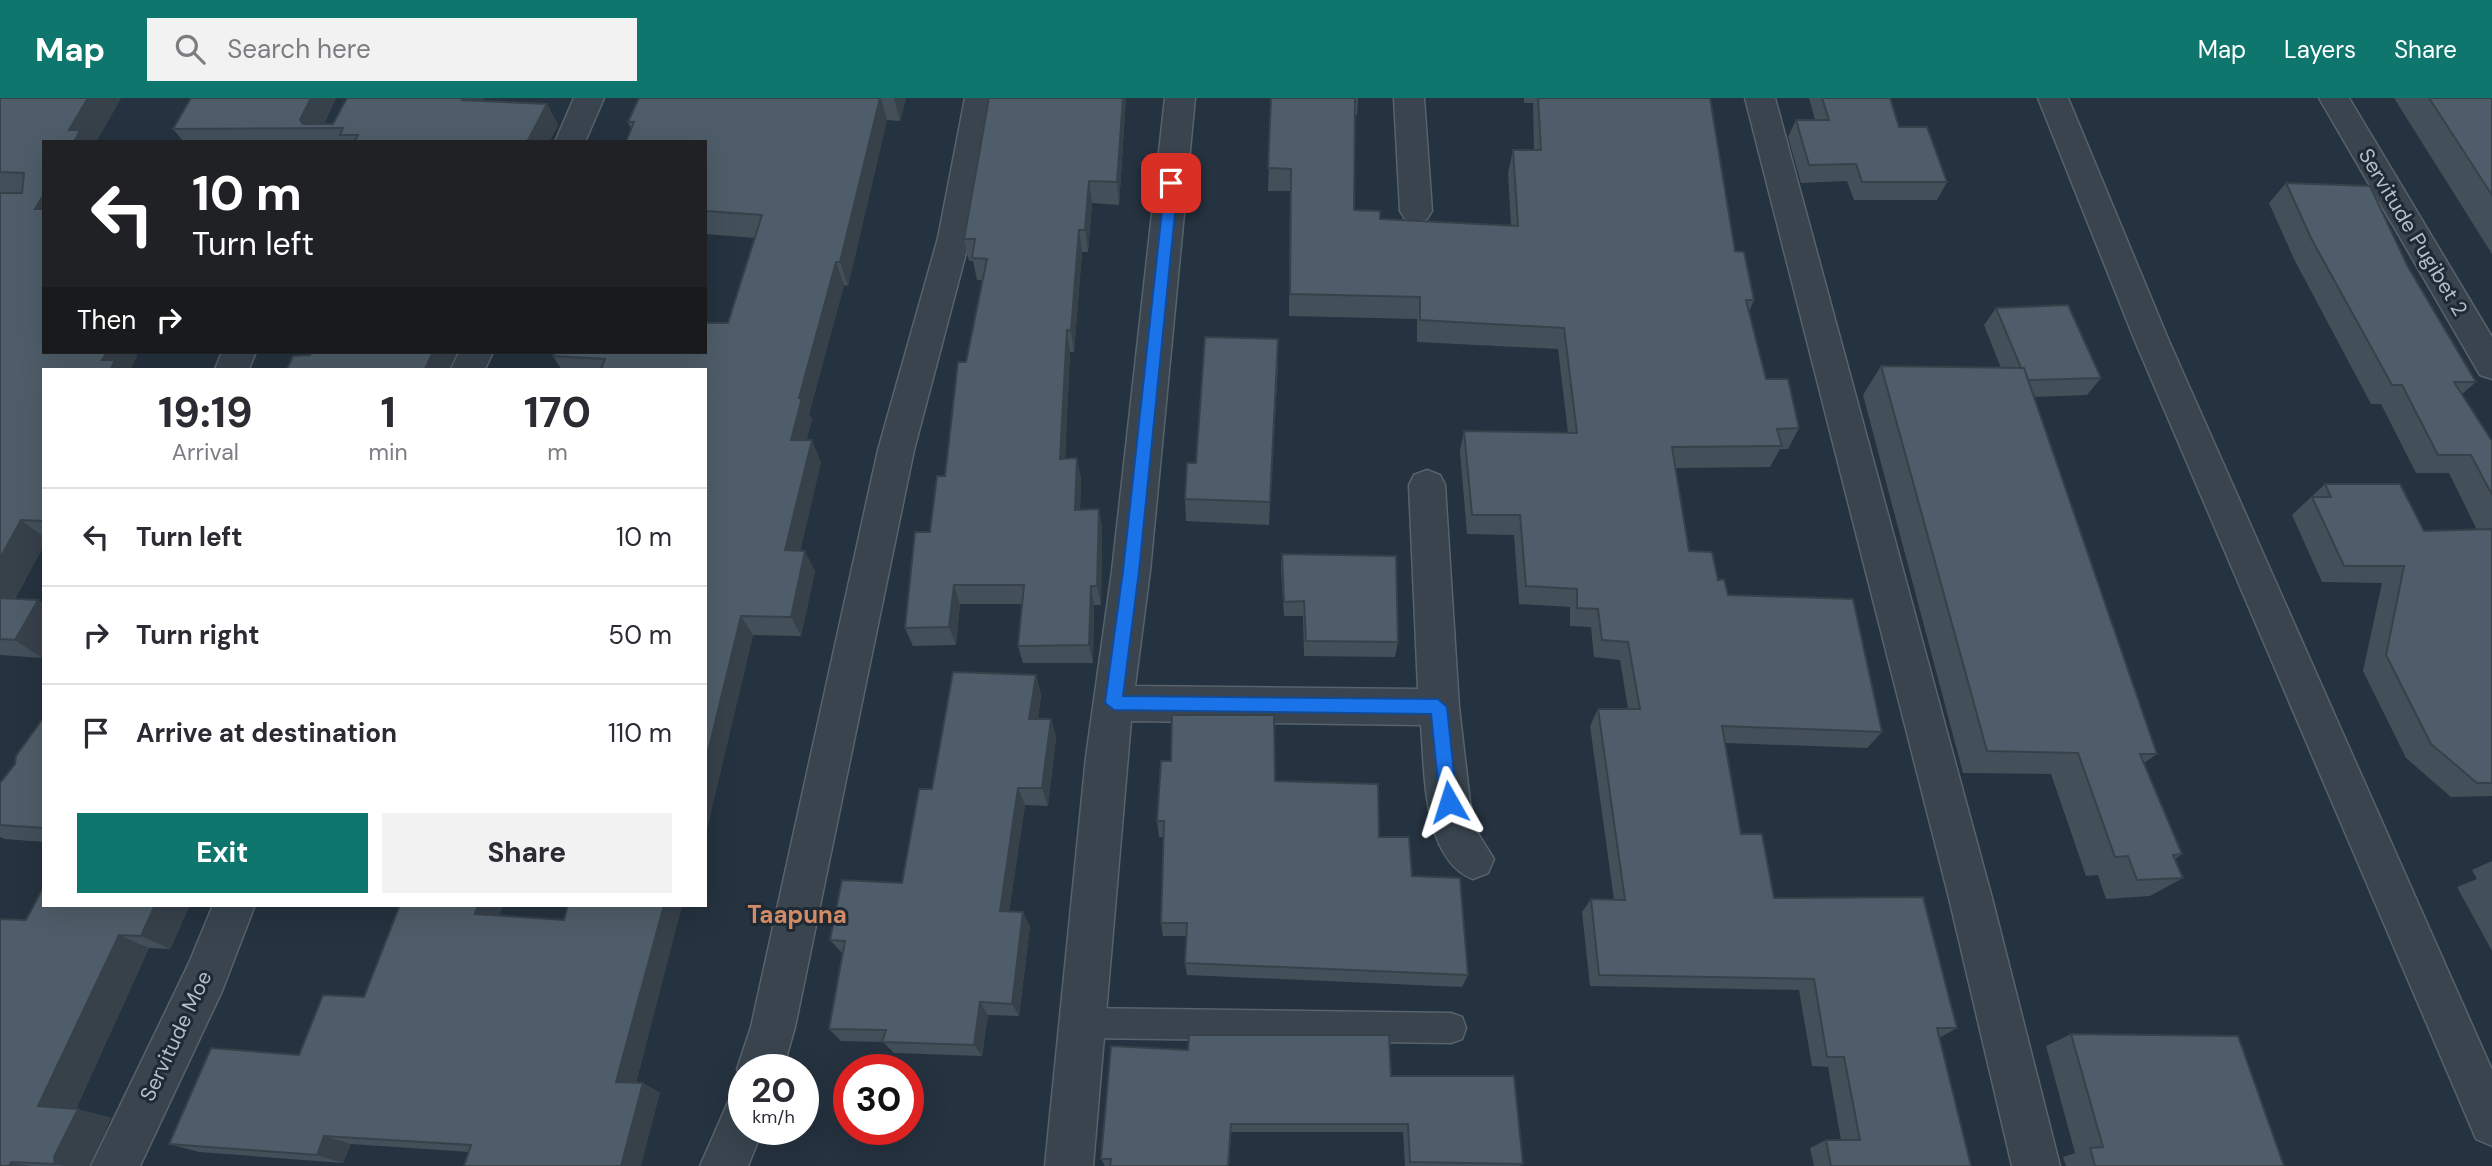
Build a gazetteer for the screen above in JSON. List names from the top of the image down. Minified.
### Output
{"streets":{"street":["Servitude Pugibet 2","Servitude Moe"]},"districts":["Taapuna"],"page":{"header":"Map","search":"Search here","nav":["Map","Layers","Share"],"turn":["10 m","Turn left"],"then":"Then","eta":["19:19","Arrival","1","min","170","m"],"list":[{"name":"Turn left","value":"10 m"},{"name":"Turn right","value":"50 m"},{"name":"Arrive at destination","value":"110 m"}],"buttons":["Exit","Share"],"speed":"20 km/h","limit":"30"}}
